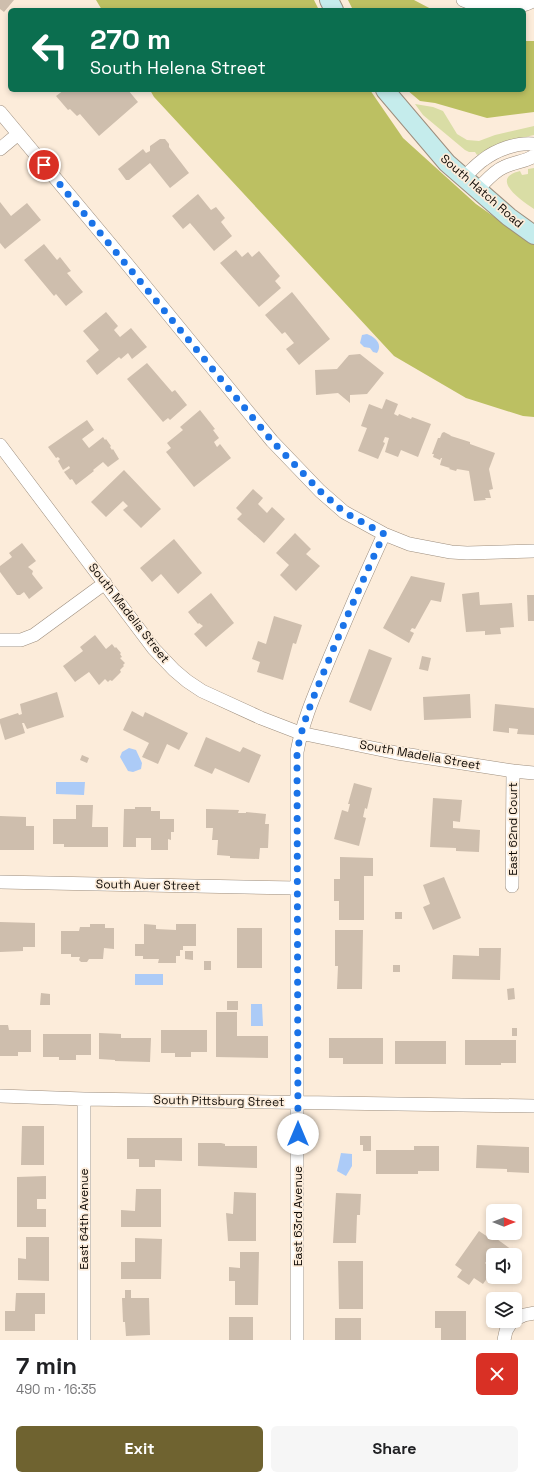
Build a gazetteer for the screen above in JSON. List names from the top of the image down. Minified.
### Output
{"streets":{"main road":["South Hatch Road"],"street":["South Madelia Street","East 62nd Court","South Auer Street","South Pittsburg Street","East 63rd Avenue","East 64th Avenue"]},"crossings":[["South Madelia Street","East 62nd Court"],["South Madelia Street","East 63rd Avenue"],["South Auer Street","East 63rd Avenue"],["South Pittsburg Street","East 63rd Avenue"],["South Pittsburg Street","East 64th Avenue"]],"north":"right","page":{"turn":["270 m","South Helena Street"],"heading":["7 min","490 m · 16:35"],"buttons":["Exit","Share"]}}
